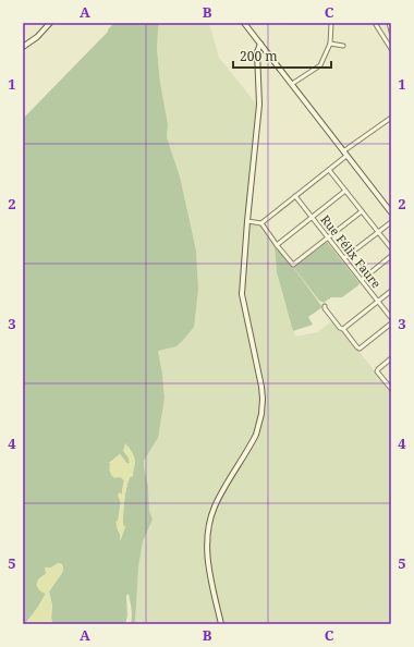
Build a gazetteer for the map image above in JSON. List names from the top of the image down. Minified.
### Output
{"streets":{"street":["Rue Félix Faure"]},"scale_bar":"200 m","grid":{"columns":["A","B","C"],"rows":["1","2","3","4","5"]}}
